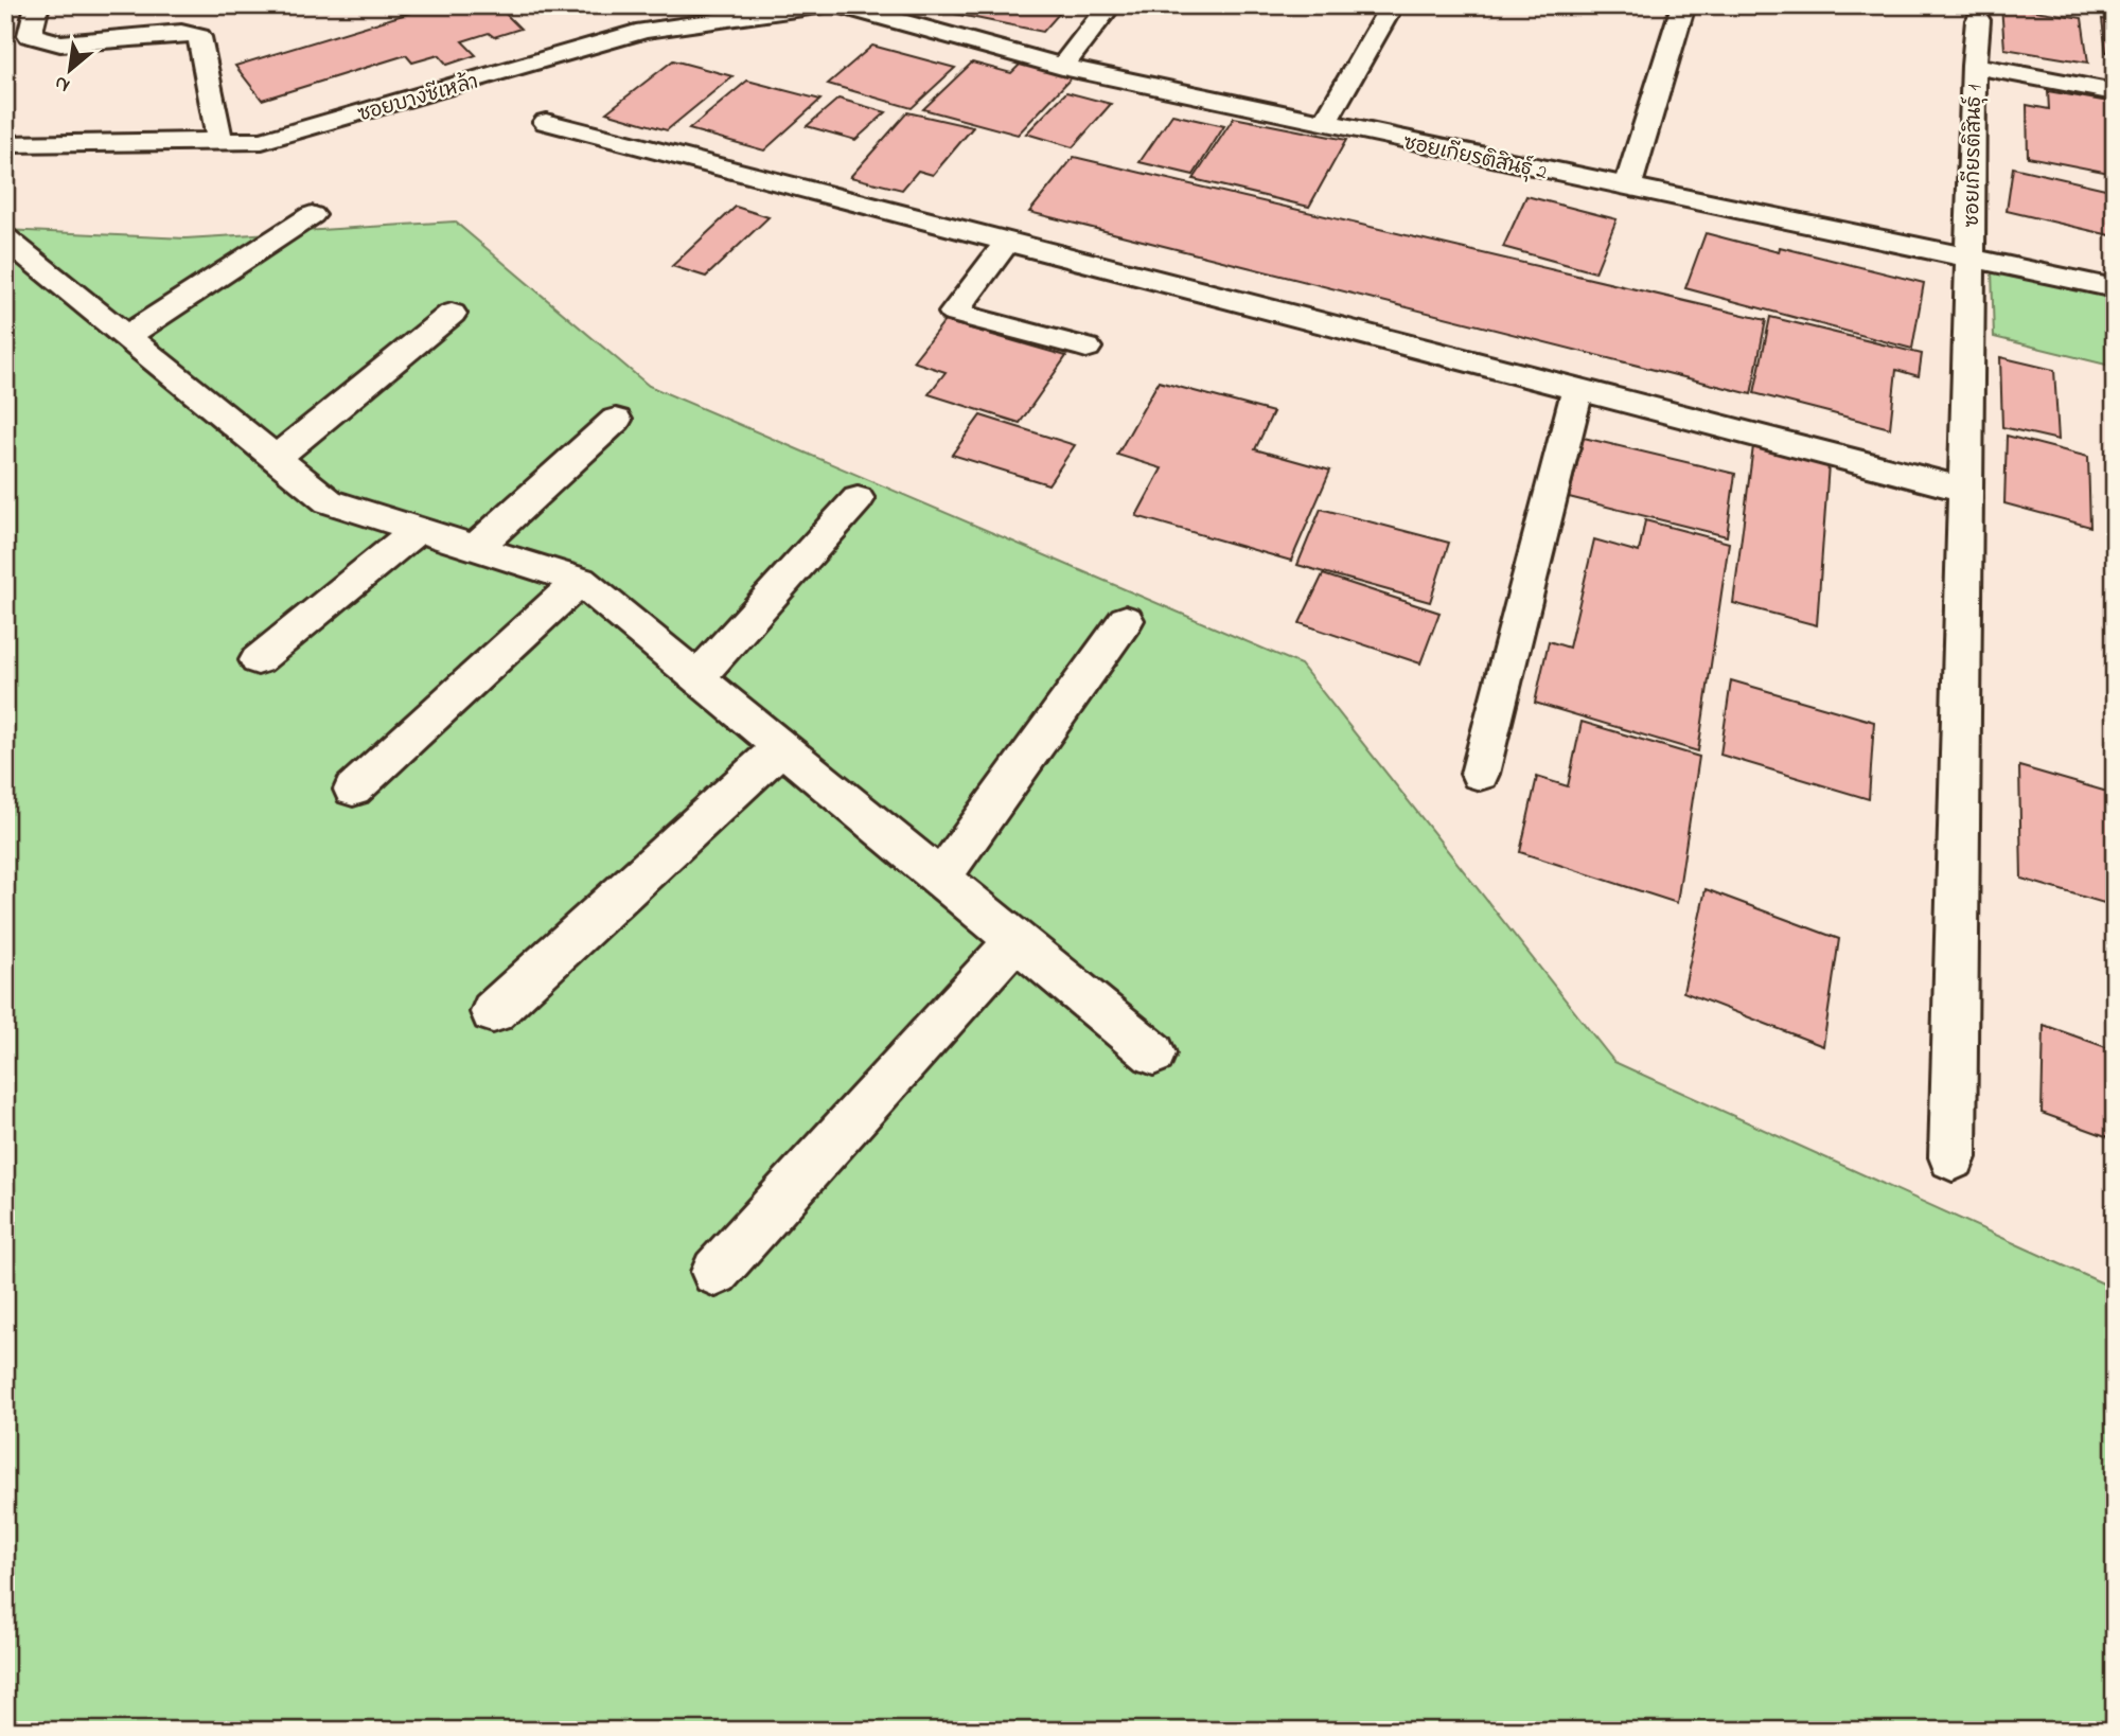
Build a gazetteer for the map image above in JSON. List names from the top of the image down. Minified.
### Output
{"streets":{"street":["ซอยบางซีเหล้า","ซอยเกียรติสินธุ์ 2","ซอยเกียรติสินธุ์ 1"]},"crossings":[["ซอยเกียรติสินธุ์ 2","ซอยเกียรติสินธุ์ 1"]],"north":"bottom left"}
